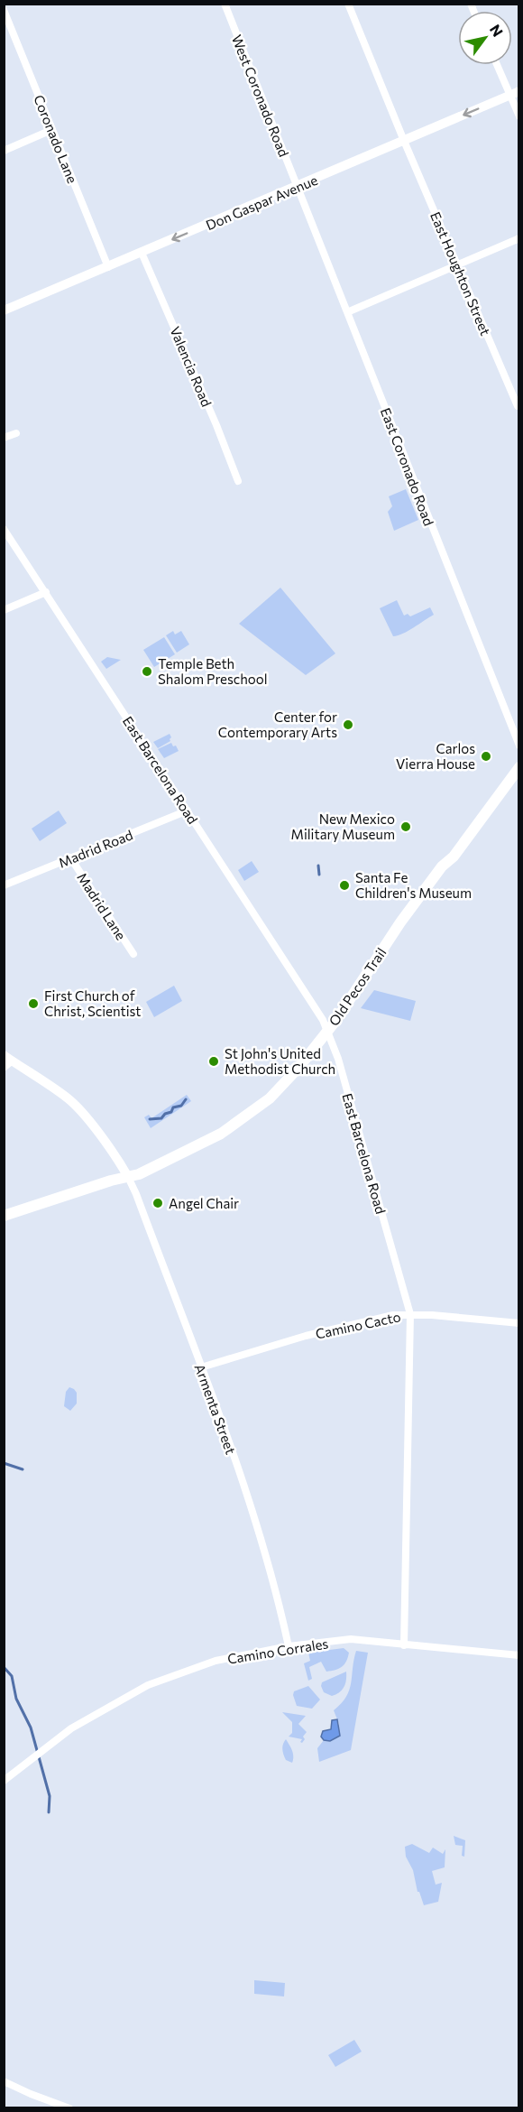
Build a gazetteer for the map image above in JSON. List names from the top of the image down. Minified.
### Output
{"streets":{"main road":["Old Pecos Trail"],"street":["West Coronado Road","Coronado Lane","Don Gaspar Avenue","East Houghton Street","Valencia Road","East Coronado Road","East Barcelona Road","Madrid Road","Madrid Lane","Camino Cacto","Armenta Street","Camino Corrales"]},"crossings":[["West Coronado Road","Don Gaspar Avenue"],["West Coronado Road","East Coronado Road"],["Coronado Lane","Don Gaspar Avenue"],["Don Gaspar Avenue","East Houghton Street"],["Don Gaspar Avenue","Valencia Road"],["Don Gaspar Avenue","East Coronado Road"],["East Barcelona Road","Madrid Road"],["East Barcelona Road","Old Pecos Trail"],["East Barcelona Road","Camino Cacto"],["East Barcelona Road","Camino Corrales"],["Madrid Road","Madrid Lane"],["Old Pecos Trail","Armenta Street"],["Camino Cacto","Armenta Street"],["Armenta Street","Camino Corrales"]],"one_way":["Don Gaspar Avenue"],"places":["Temple Beth Shalom Preschool","Center for Contemporary Arts","Carlos Vierra House","New Mexico Military Museum","Santa Fe Children's Museum","First Church of Christ, Scientist","St John's United Methodist Church","Angel Chair"],"north":"top right"}
